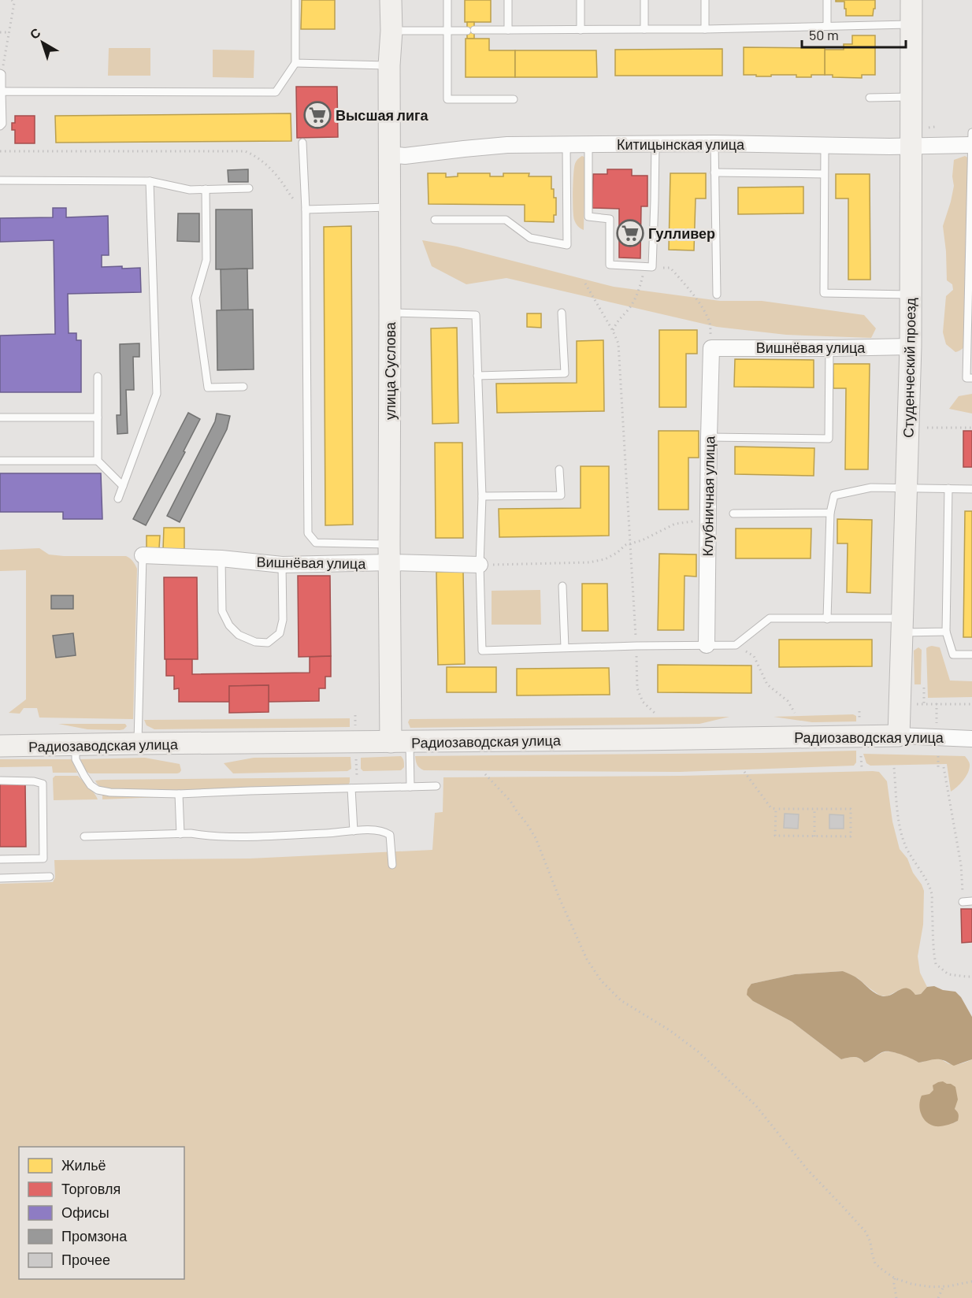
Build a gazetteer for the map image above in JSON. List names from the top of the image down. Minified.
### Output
{"streets":{"street":["Китицынская улица","Вишнёвая улица","Студенческий проезд","улица Суслова","Клубничная улица","Радиозаводская улица"]},"crossings":[["Китицынская улица","Студенческий проезд"],["Китицынская улица","улица Суслова"],["Вишнёвая улица","Студенческий проезд"],["Вишнёвая улица","улица Суслова"],["Вишнёвая улица","Клубничная улица"],["Студенческий проезд","Радиозаводская улица"],["улица Суслова","Радиозаводская улица"]],"places":{"supermarket":["Высшая лига","Гулливер"]},"legend":["Жильё","Торговля","Офисы","Промзона","Прочее"],"scale_bar":"50 m","north":"top left"}
